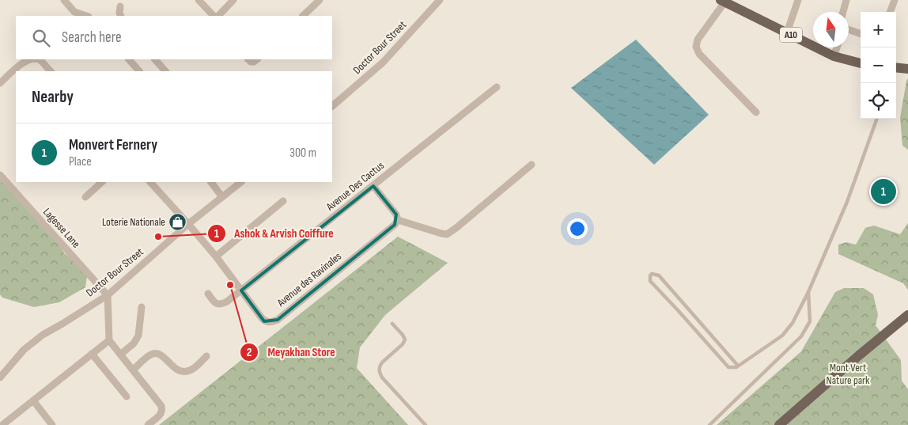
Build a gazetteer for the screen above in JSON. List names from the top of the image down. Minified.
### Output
{"streets":{"main road":["A10"],"street":["Doctor Bour Street","Avenue Des Cactus","Lagesse Lane","Avenue des Ravinales"]},"crossings":[["Doctor Bour Street","Lagesse Lane"],["Avenue Des Cactus","Avenue des Ravinales"]],"parks":["Mont Vert Nature park"],"places":{"shop":["Loterie Nationale"],"other":["Ashok & Arvish Coiffure","Meyakhan Store"]},"north":"top","page":{"map_buttons":["+","−"],"search":"Search here","heading":"Nearby","list":[{"mark":"1","name":"Monvert Fernery","note":"Place","value":"300 m"}],"pins":"1"}}
